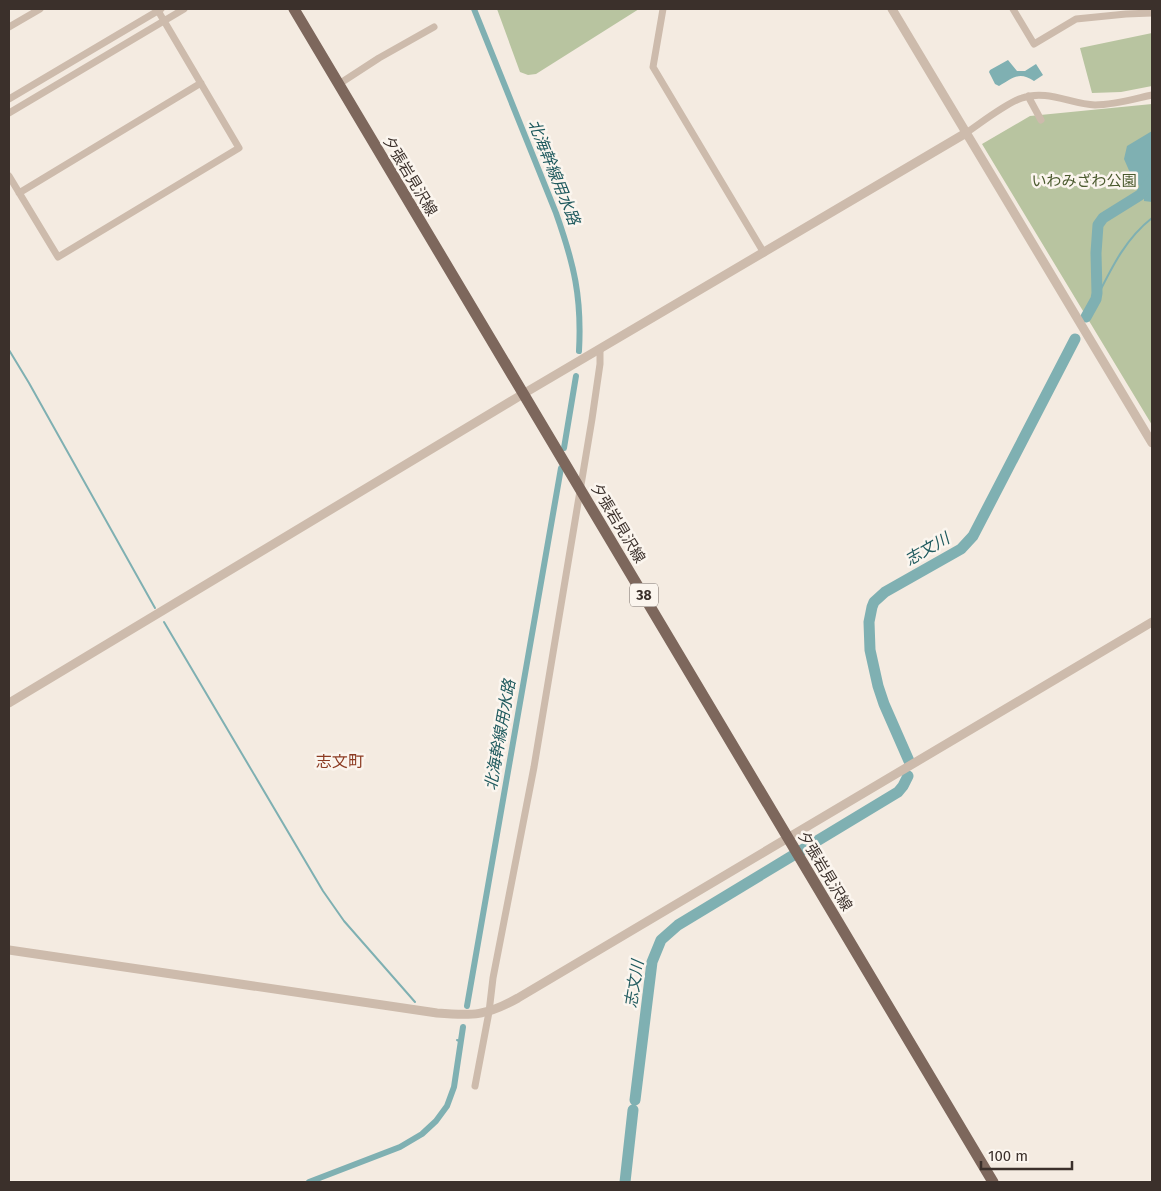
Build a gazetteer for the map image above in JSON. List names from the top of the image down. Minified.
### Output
{"streets":{"main road":["夕張岩見沢線","38"]},"districts":["志文町"],"water":["北海幹線用水路","志文川"],"parks":["いわみざわ公園"],"scale_bar":"100 m"}
